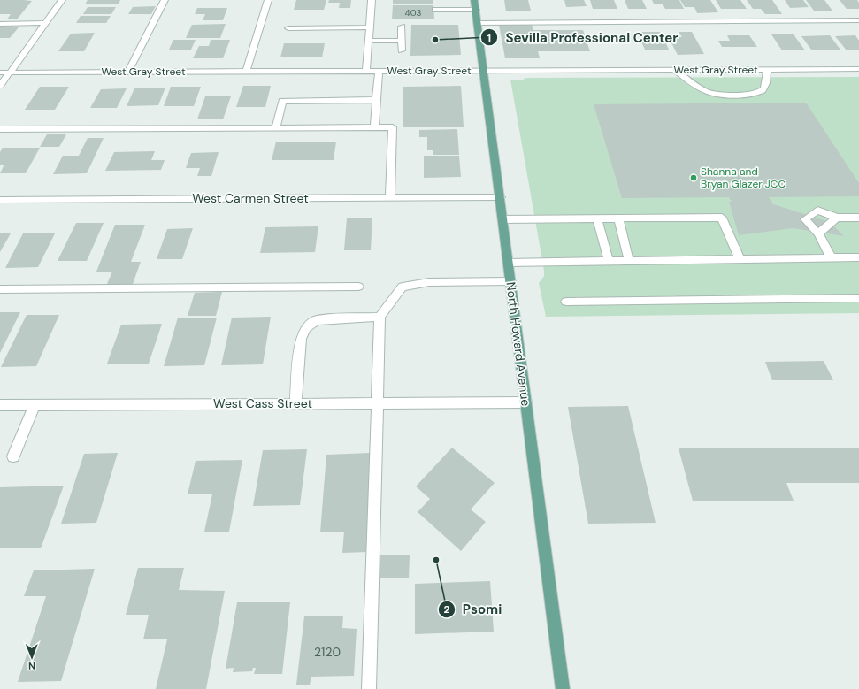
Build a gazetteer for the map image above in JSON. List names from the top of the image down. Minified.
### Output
{"streets":{"main road":["North Howard Avenue"],"street":["West Gray Street","West Carmen Street","West Cass Street"]},"crossings":[["West Gray Street","North Howard Avenue"],["West Carmen Street","North Howard Avenue"],["North Howard Avenue","West Cass Street"]],"places":["Sevilla Professional Center","Shanna and Bryan Glazer JCC","Psomi"],"house_numbers":["403","2120"],"north":"bottom"}
